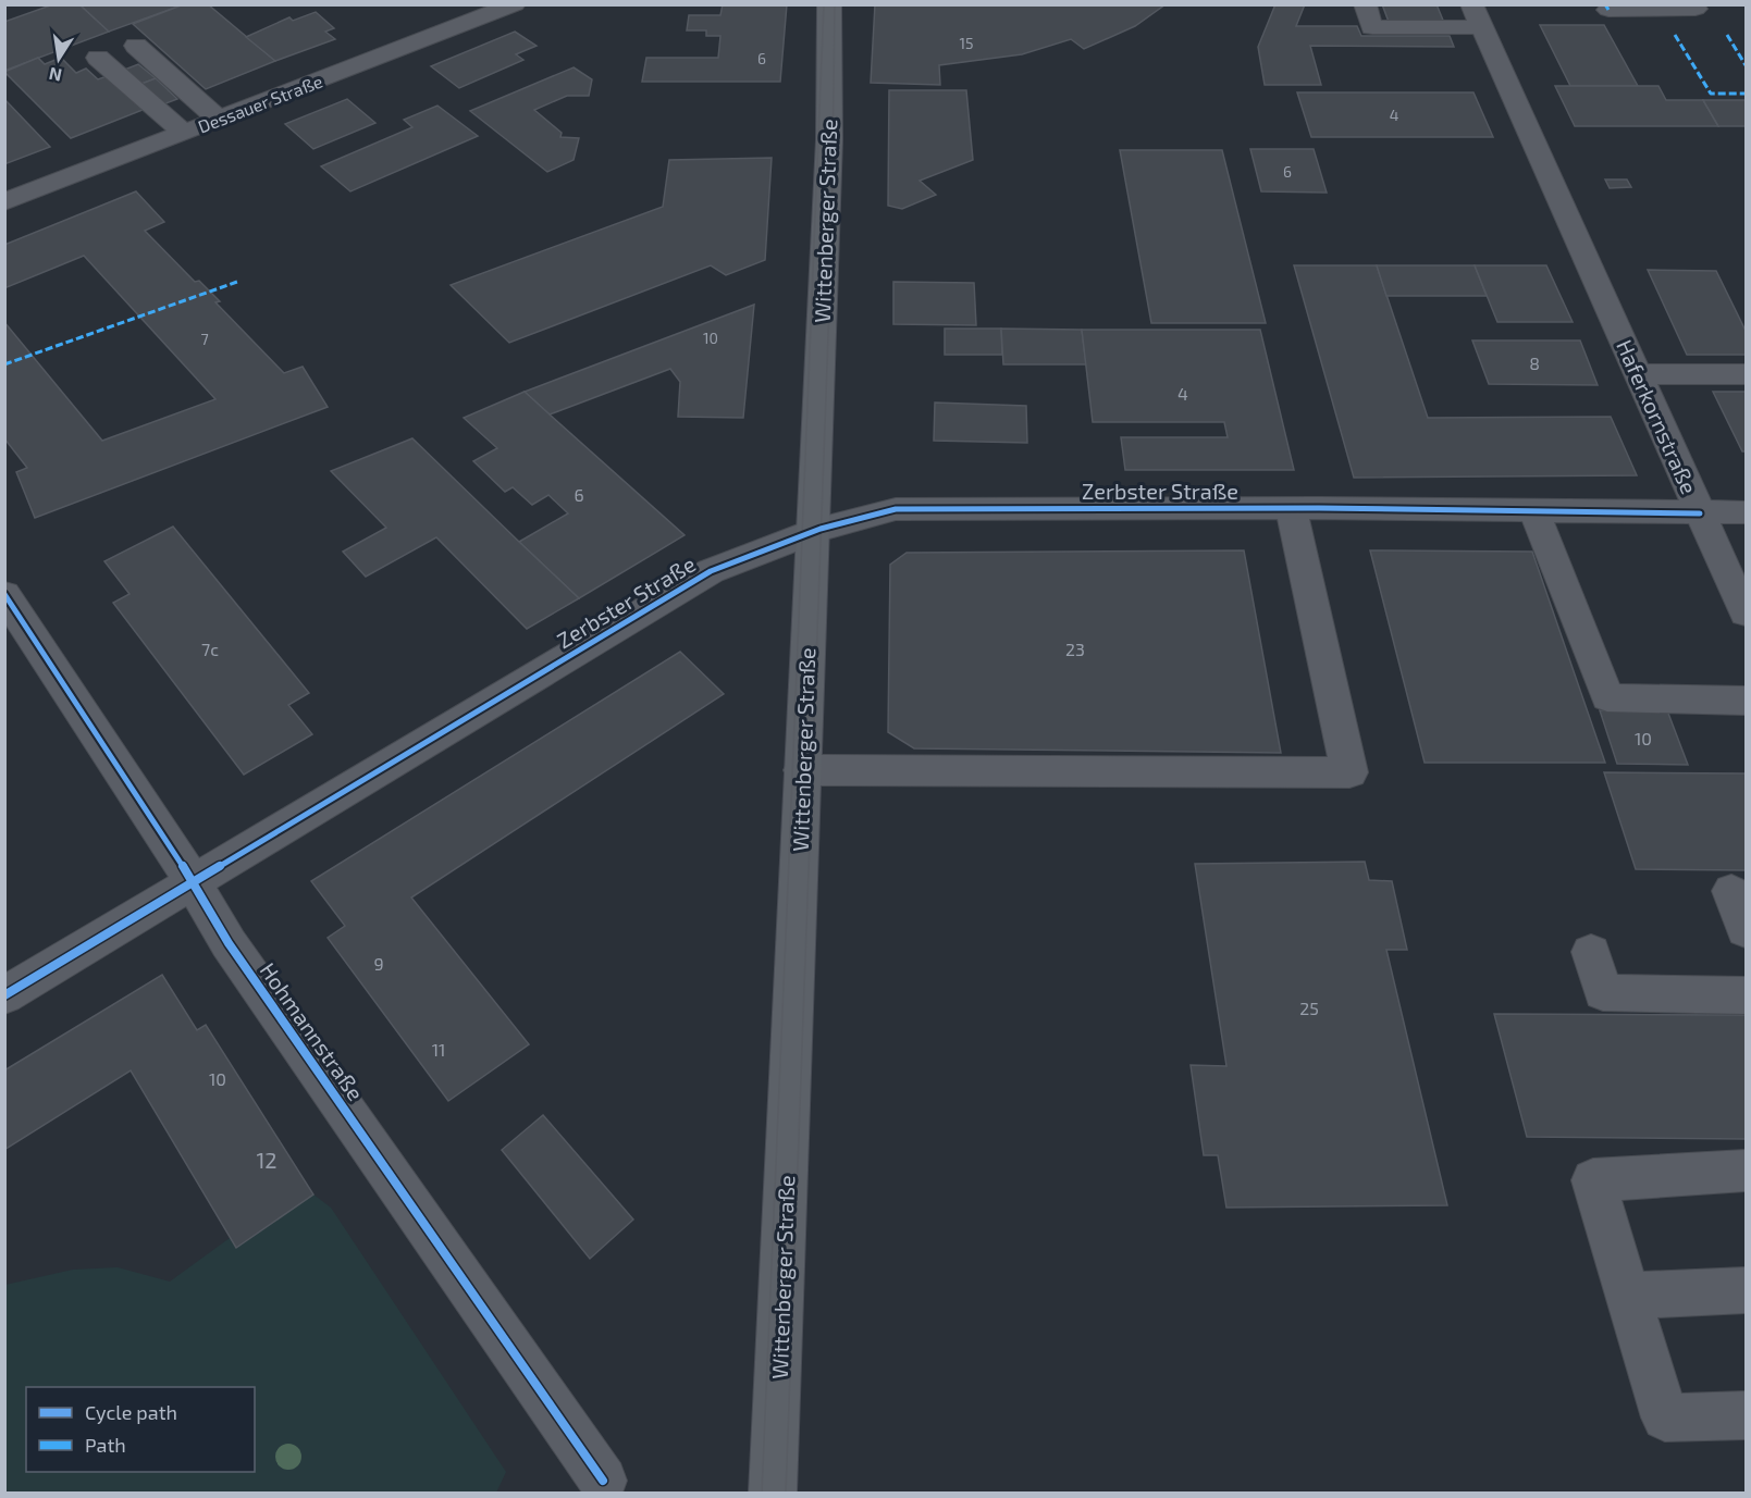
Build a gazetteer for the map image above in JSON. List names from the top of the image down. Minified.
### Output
{"streets":{"main road":["Wittenberger Straße"],"street":["Dessauer Straße","Haferkornstraße","Zerbster Straße","Hohmannstraße"]},"crossings":[["Wittenberger Straße","Zerbster Straße"],["Haferkornstraße","Zerbster Straße"],["Zerbster Straße","Hohmannstraße"]],"house_numbers":["15","6","4","6","10","7","8","4","6","7c","23","10","9","25","11","10","12"],"legend":["Cycle path","Path"],"north":"bottom"}
